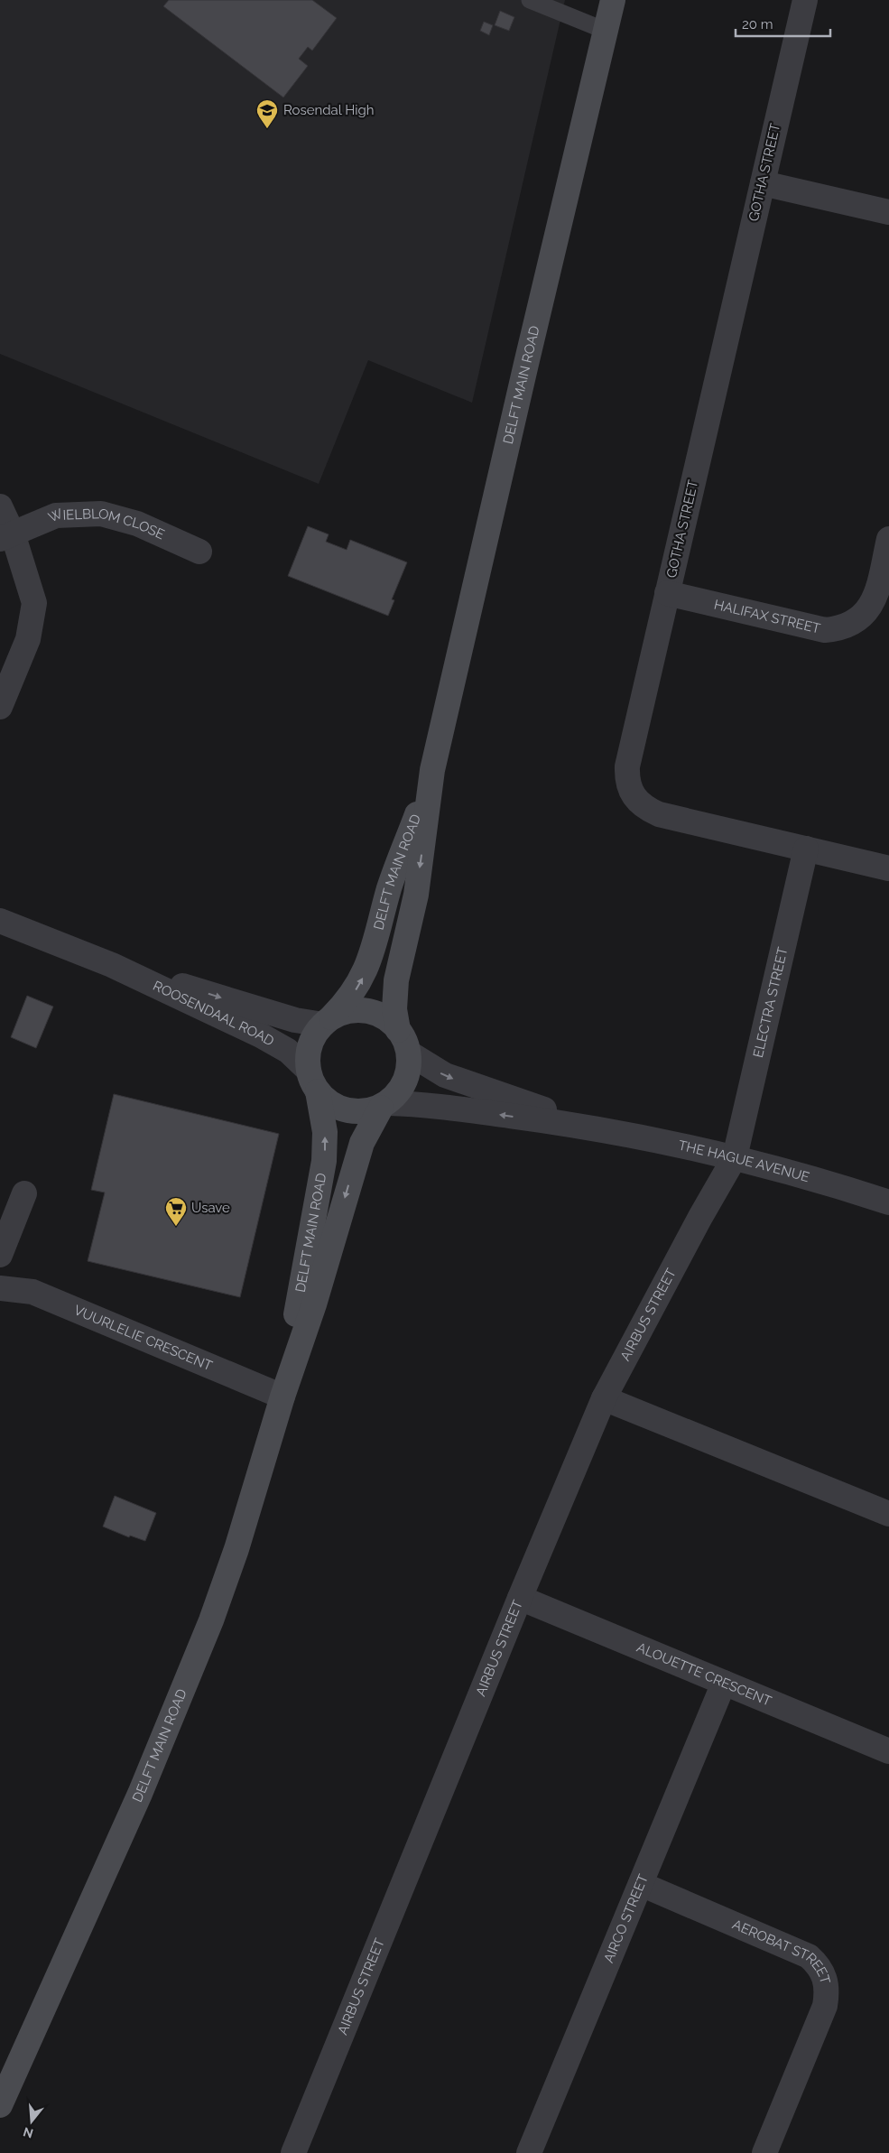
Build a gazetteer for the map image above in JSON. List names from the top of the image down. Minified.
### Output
{"streets":{"street":["GOTHA STREET","DELFT MAIN ROAD","WIELBLOM CLOSE","HALIFAX STREET","ELECTRA STREET","ROOSENDAAL ROAD","THE HAGUE AVENUE","AIRBUS STREET","VUURLELIE CRESCENT","ALOUETTE CRESCENT","AIRCO STREET","AEROBAT STREET"]},"crossings":[["GOTHA STREET","HALIFAX STREET"],["GOTHA STREET","ELECTRA STREET"],["DELFT MAIN ROAD","ROOSENDAAL ROAD"],["DELFT MAIN ROAD","THE HAGUE AVENUE"],["DELFT MAIN ROAD","VUURLELIE CRESCENT"],["ELECTRA STREET","THE HAGUE AVENUE"],["ELECTRA STREET","AIRBUS STREET"],["ROOSENDAAL ROAD","THE HAGUE AVENUE"],["THE HAGUE AVENUE","AIRBUS STREET"],["AIRBUS STREET","ALOUETTE CRESCENT"],["ALOUETTE CRESCENT","AIRCO STREET"],["AIRCO STREET","AEROBAT STREET"]],"places":{"school or university":["Rosendal High"],"supermarket":["Usave"]},"scale_bar":"20 m","north":"bottom"}
